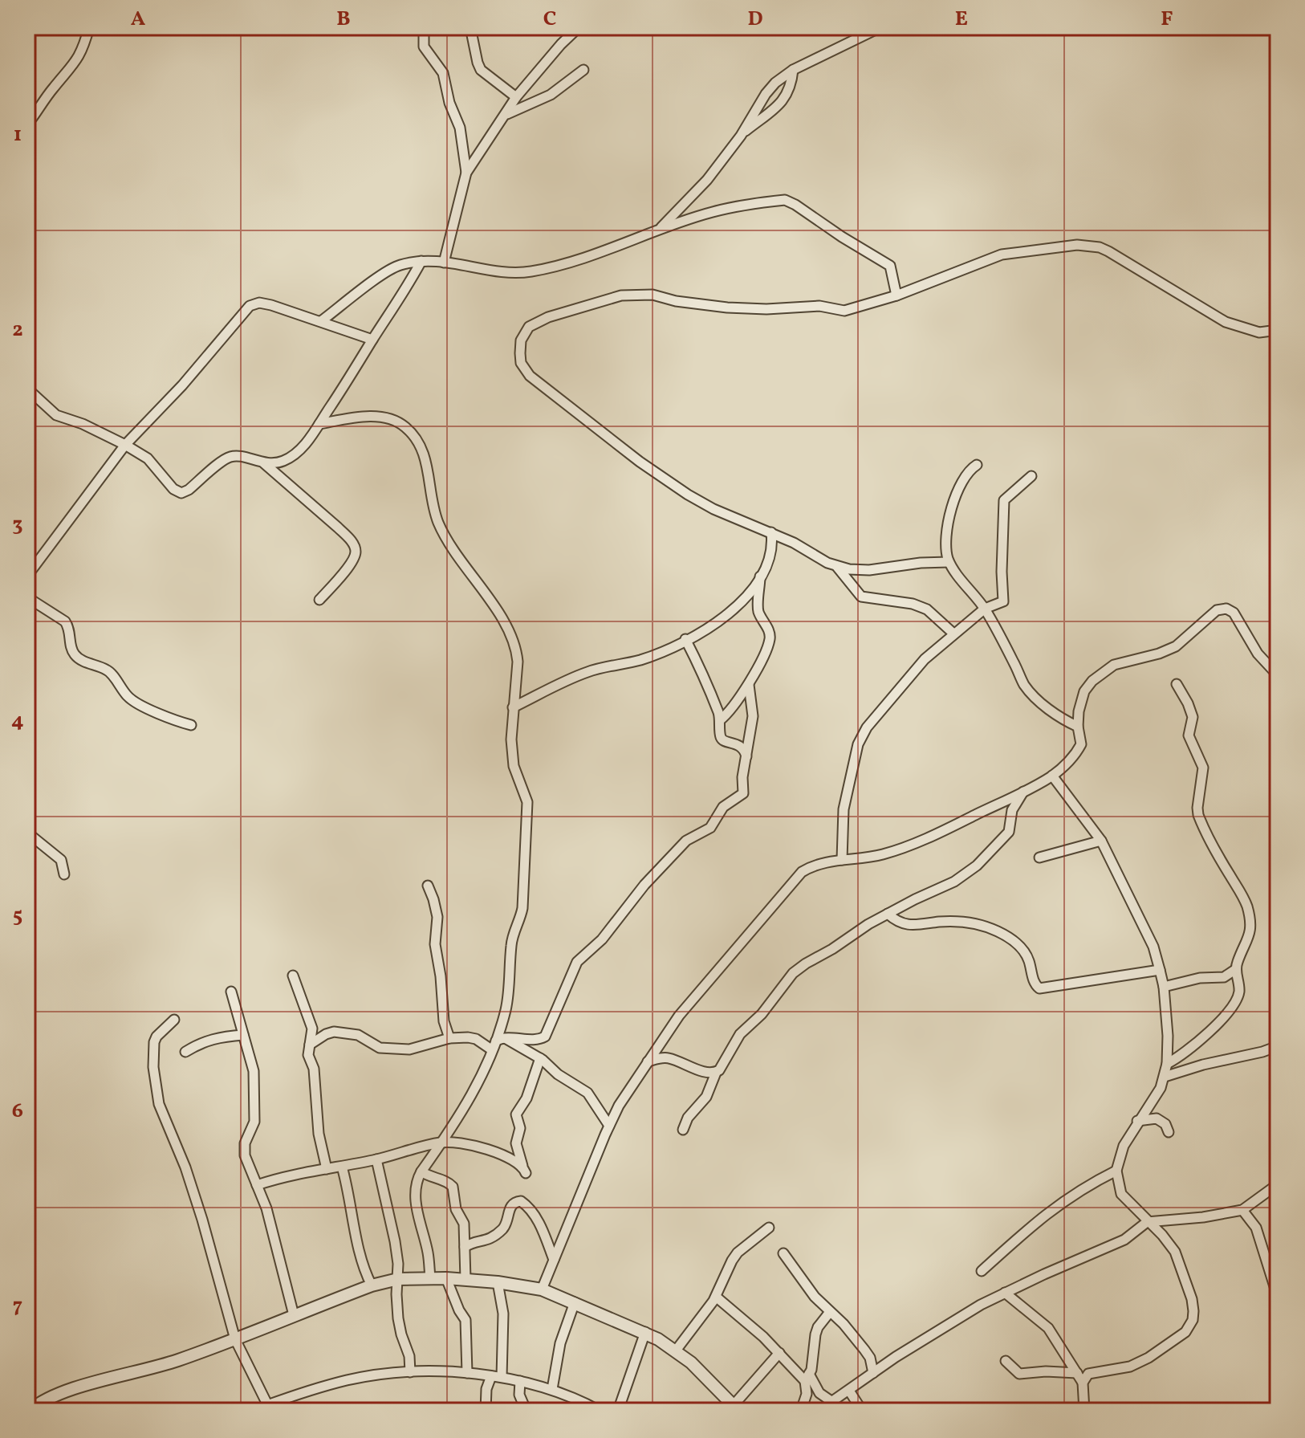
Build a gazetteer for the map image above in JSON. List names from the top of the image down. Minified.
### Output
{"grid":{"columns":["A","B","C","D","E","F"],"rows":["1","2","3","4","5","6","7"]}}
